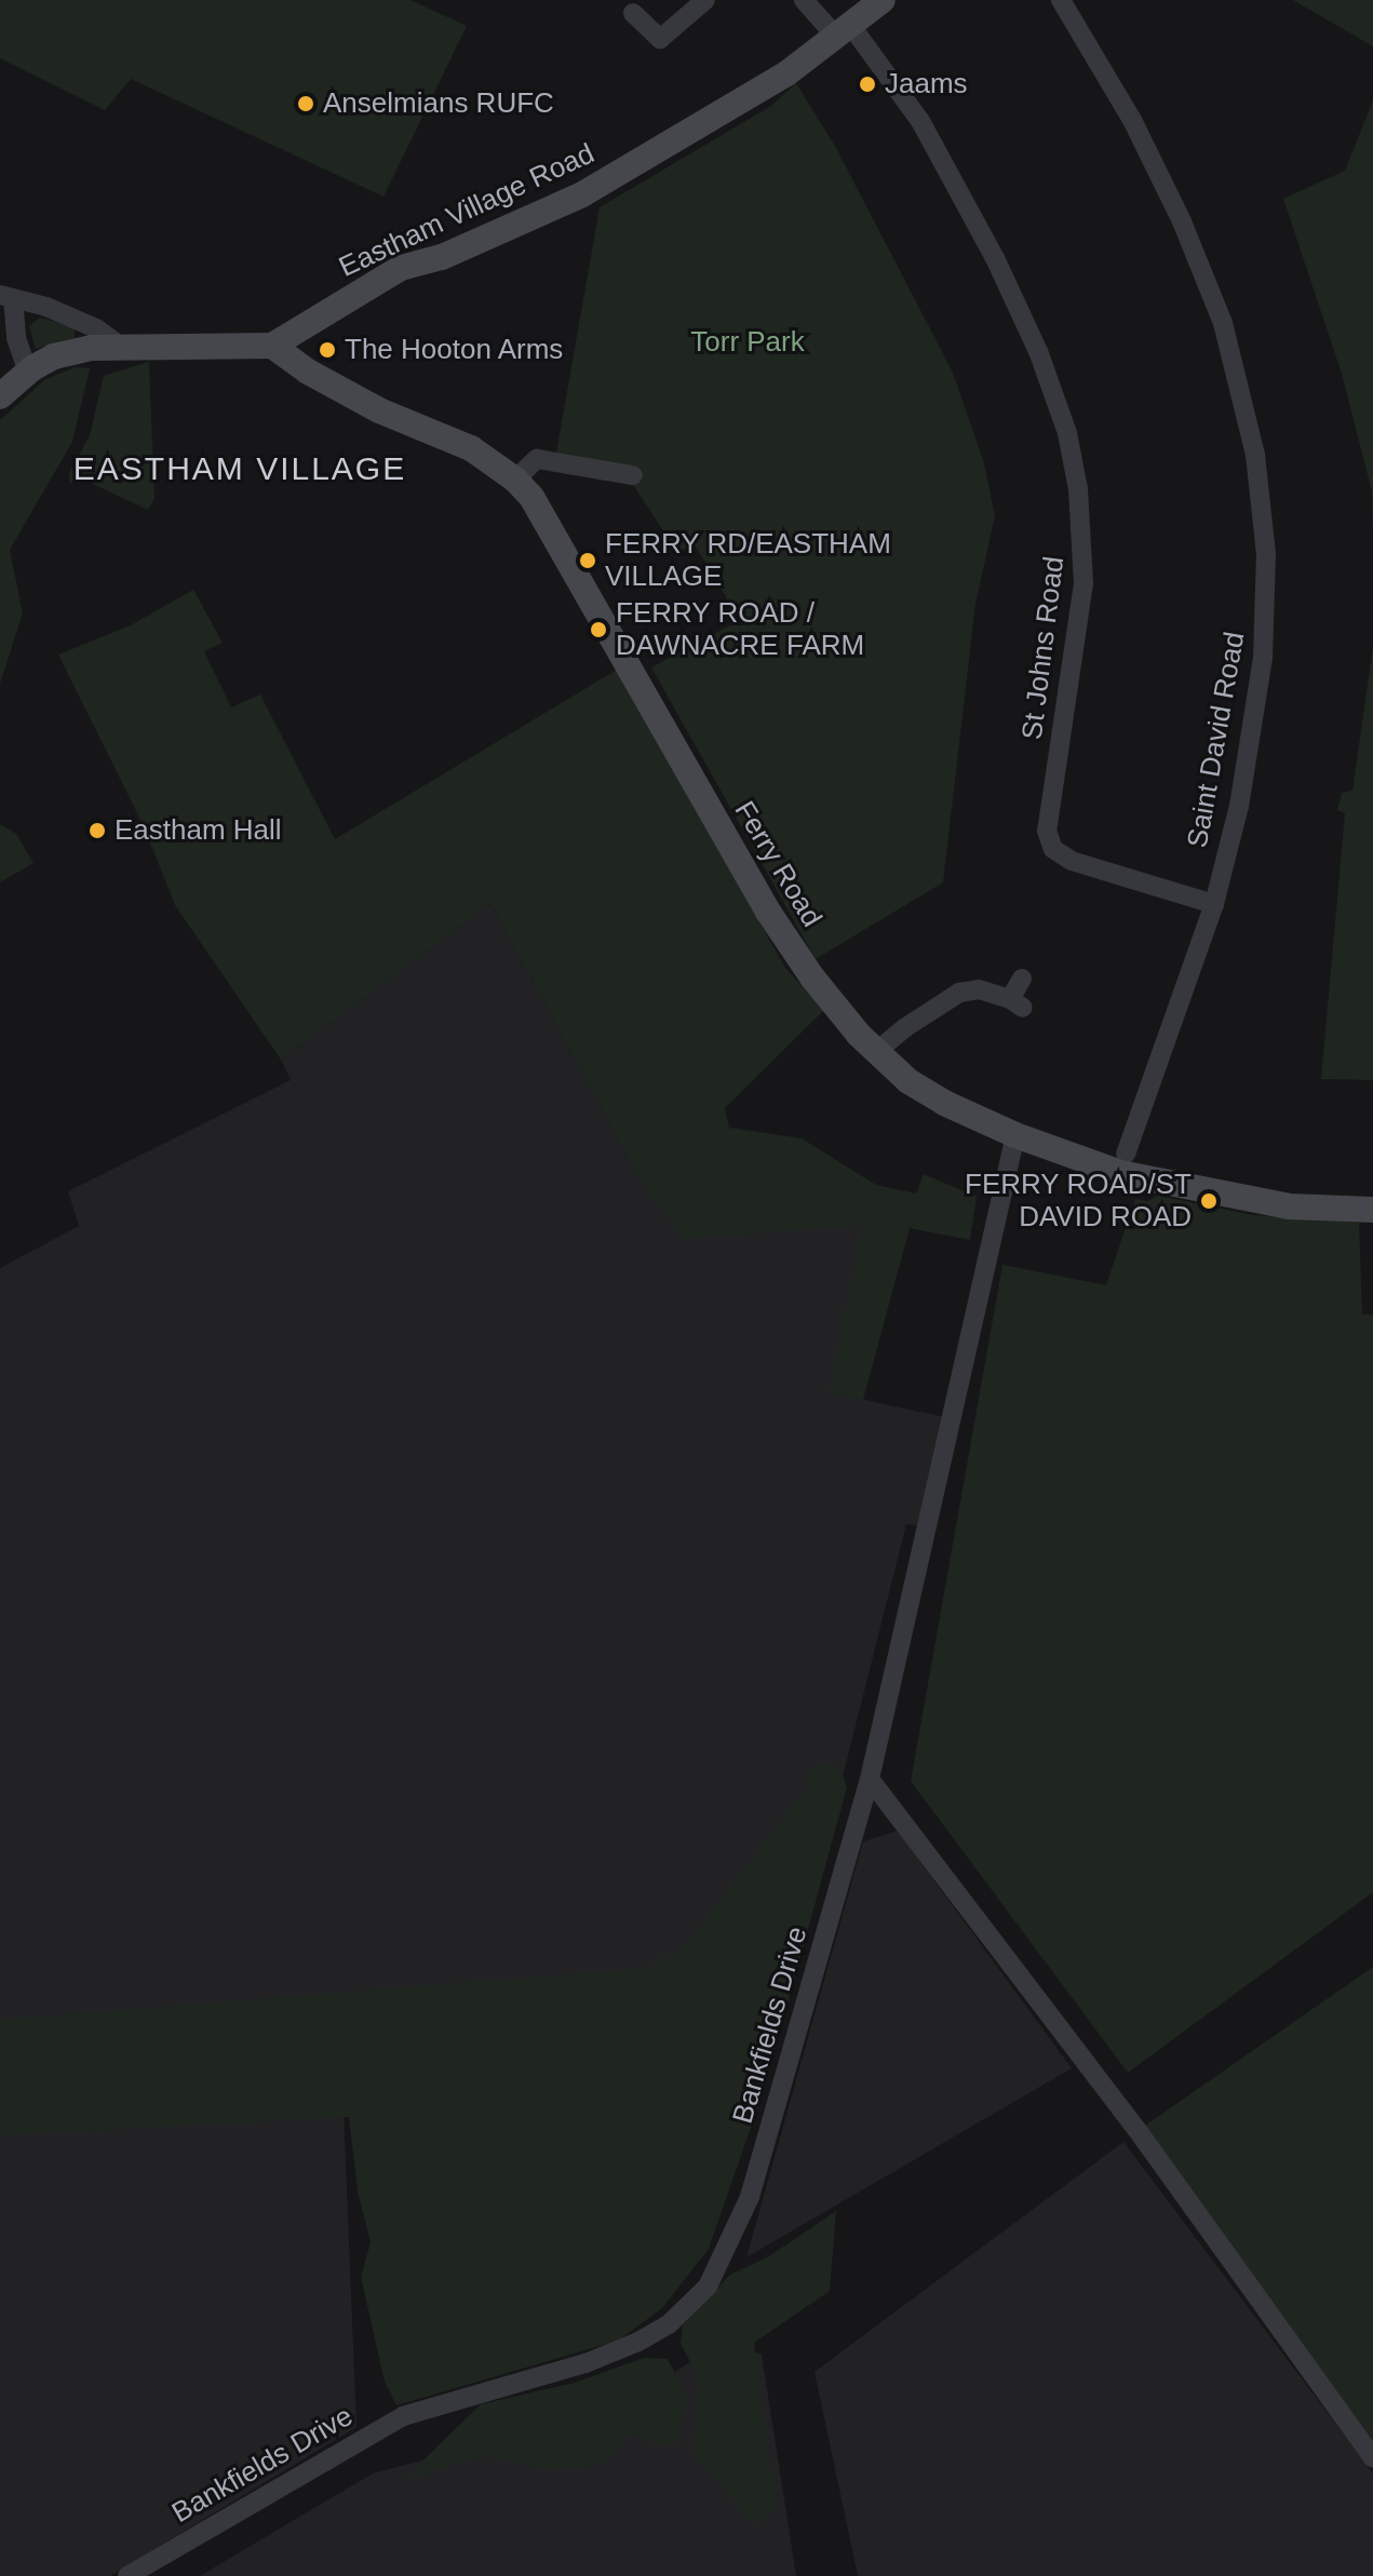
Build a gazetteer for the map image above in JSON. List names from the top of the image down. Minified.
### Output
{"streets":{"street":["Eastham Village Road","St Johns Road","Saint David Road","Ferry Road","Bankfields Drive"]},"crossings":[["Eastham Village Road","St Johns Road"],["Eastham Village Road","Ferry Road"],["St Johns Road","Saint David Road"],["Ferry Road","Bankfields Drive"]],"districts":["EASTHAM VILLAGE"],"parks":["Torr Park"],"places":["Jaams","Anselmians RUFC","The Hooton Arms","FERRY RD/EASTHAM VILLAGE","FERRY ROAD / DAWNACRE FARM","Eastham Hall","FERRY ROAD/ST DAVID ROAD"]}
